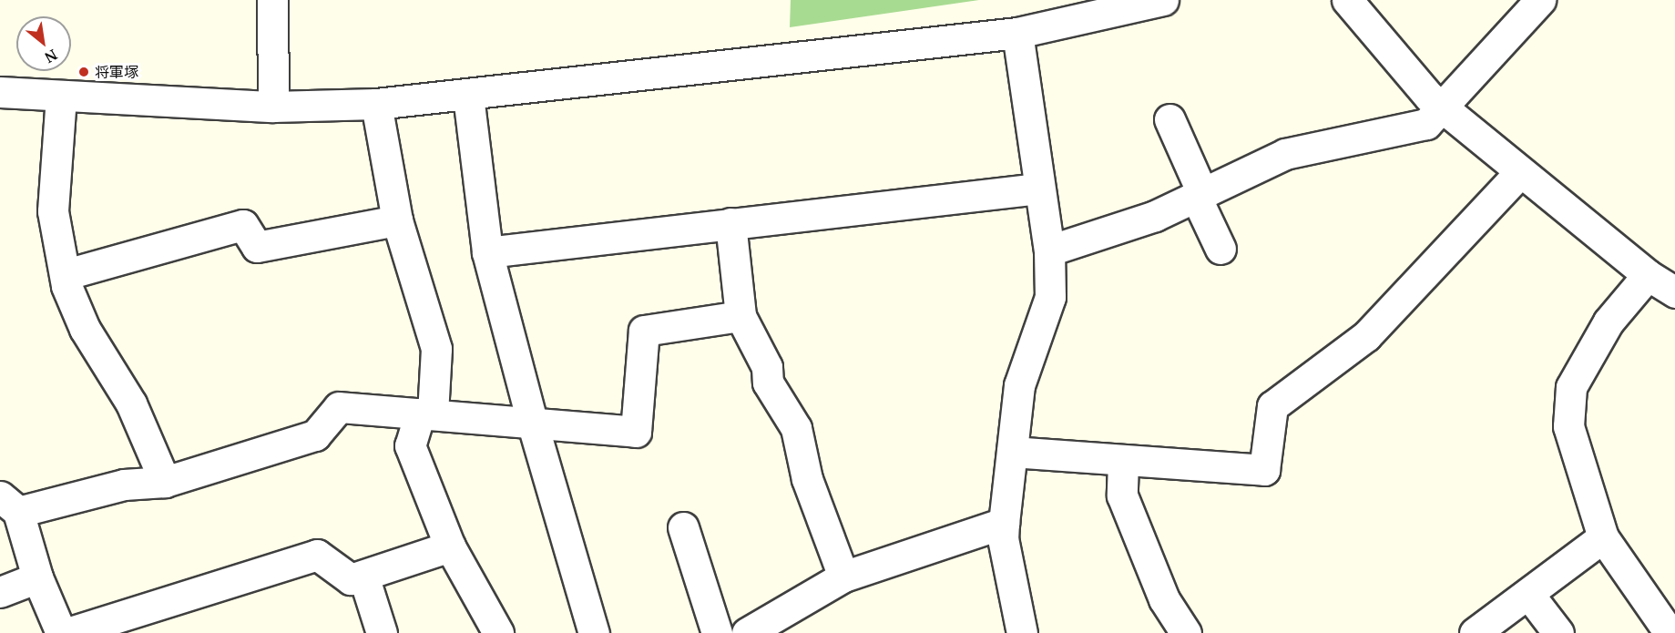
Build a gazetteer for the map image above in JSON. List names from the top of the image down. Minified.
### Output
{"places":["将軍塚"],"north":"bottom right"}
